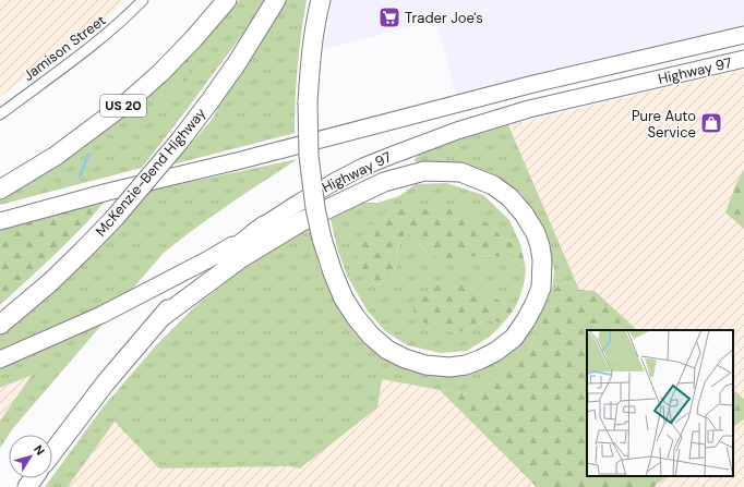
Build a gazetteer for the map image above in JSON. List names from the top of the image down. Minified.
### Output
{"streets":{"highway":["US 20","McKenzie-Bend Highway"],"main road":["Highway 97"],"street":["Jamison Street"]},"places":{"supermarket":["Trader Joe's"],"shop":["Pure Auto Service"]},"north":"top right"}
